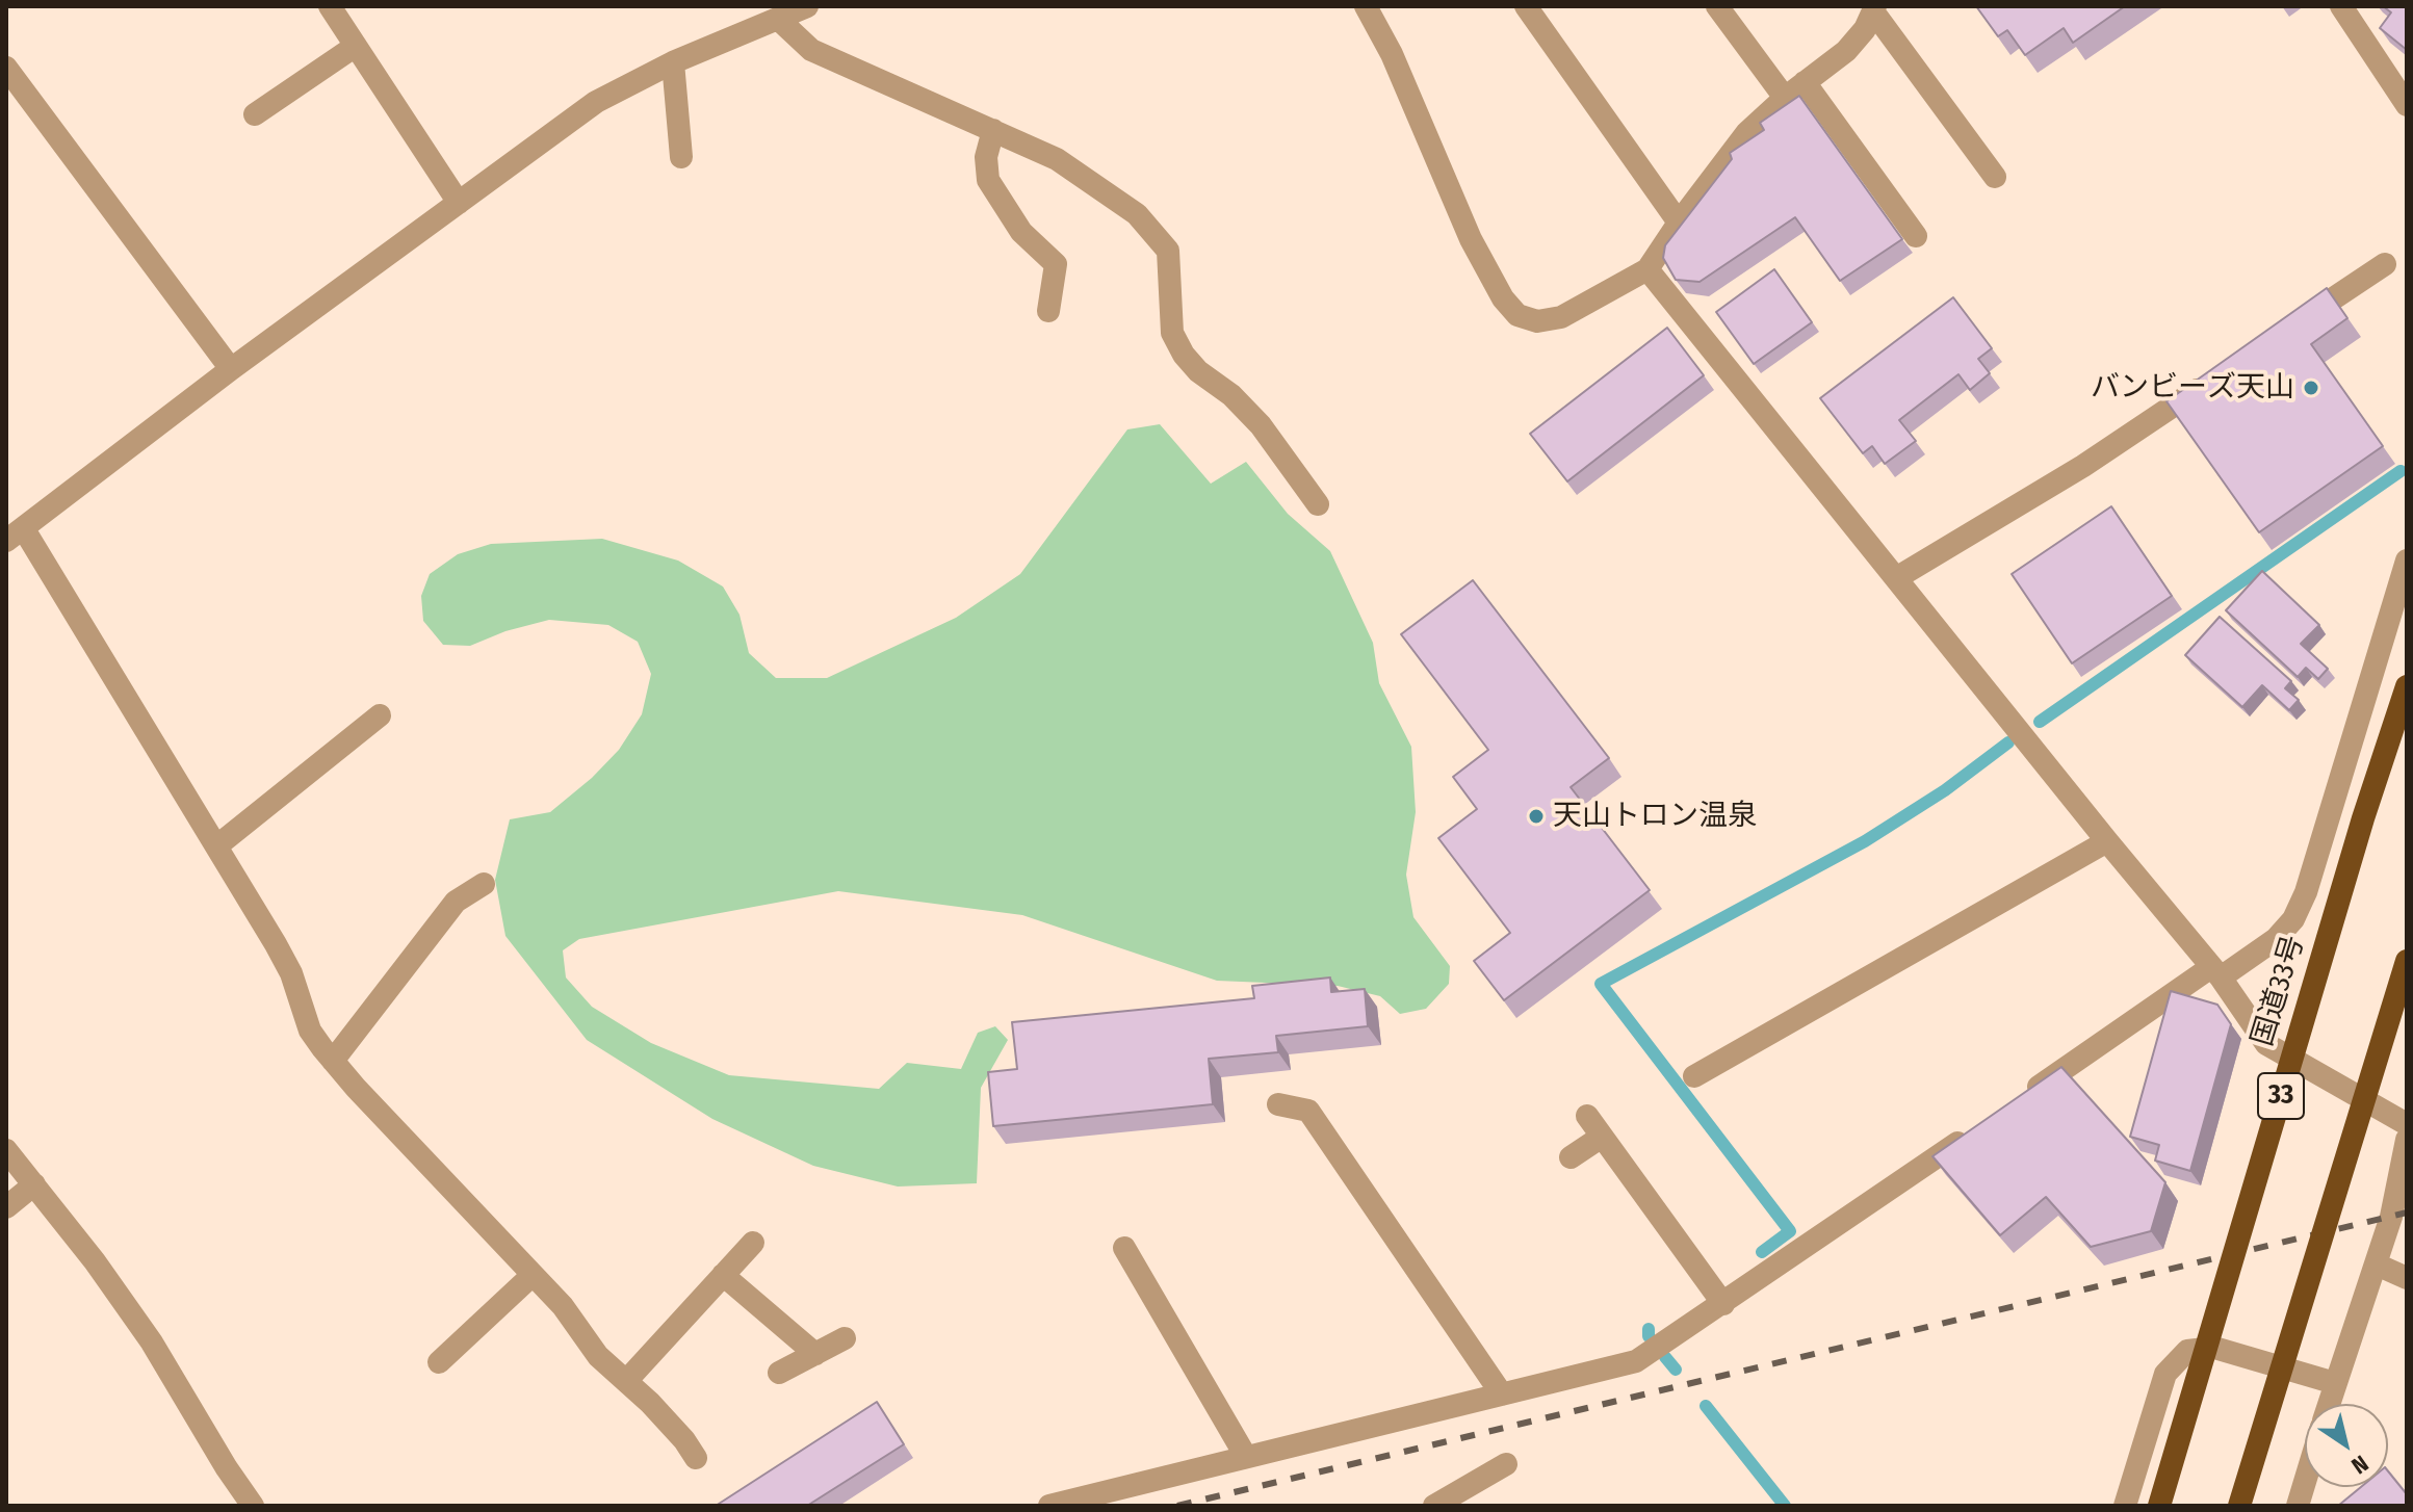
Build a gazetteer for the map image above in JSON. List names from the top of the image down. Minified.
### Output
{"streets":{"highway":["国道33号","33"]},"places":["バンビーズ天山","天山トロン温泉"],"north":"bottom right"}
